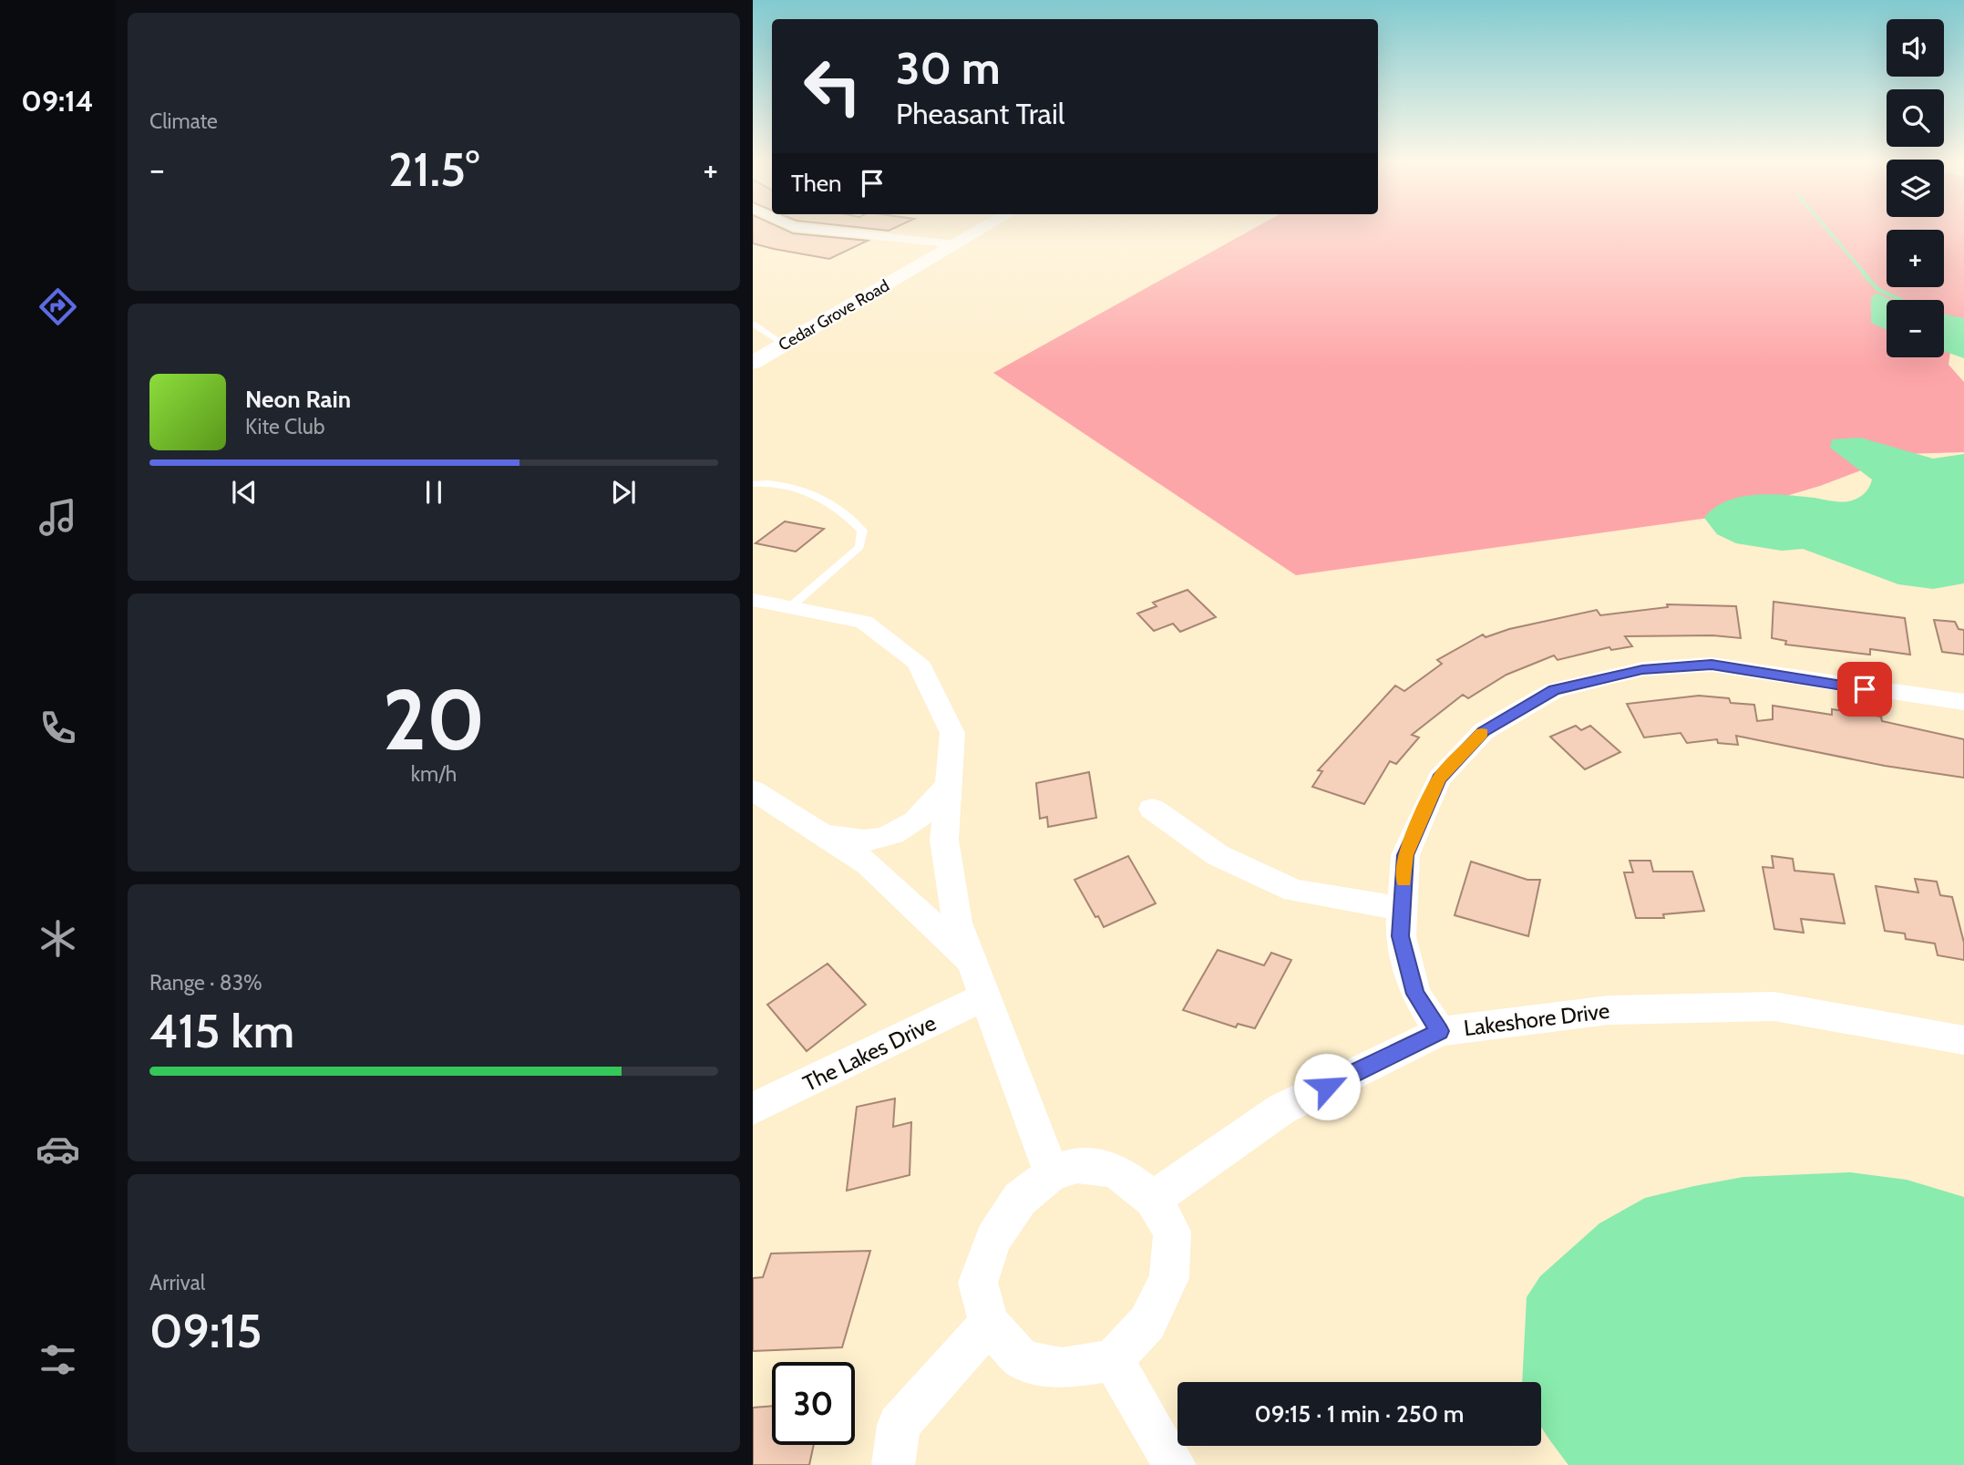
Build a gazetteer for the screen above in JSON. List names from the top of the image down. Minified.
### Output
{"streets":{"main road":["Cedar Grove Road"],"street":["Lakeshore Drive","The Lakes Drive"]},"page":{"tabs":"09:14","tile":["Climate",["20","km/h"],["Range · 83%","415 km"],["Arrival","09:15"]],"map_buttons":["+","−"],"turn":["30 m","Pheasant Trail"],"heat":["−","21.5°","+"],"then":"Then","song":["Neon Rain","Kite Club"],"limit":"30","trip":"09:15 · 1 min · 250 m"}}
